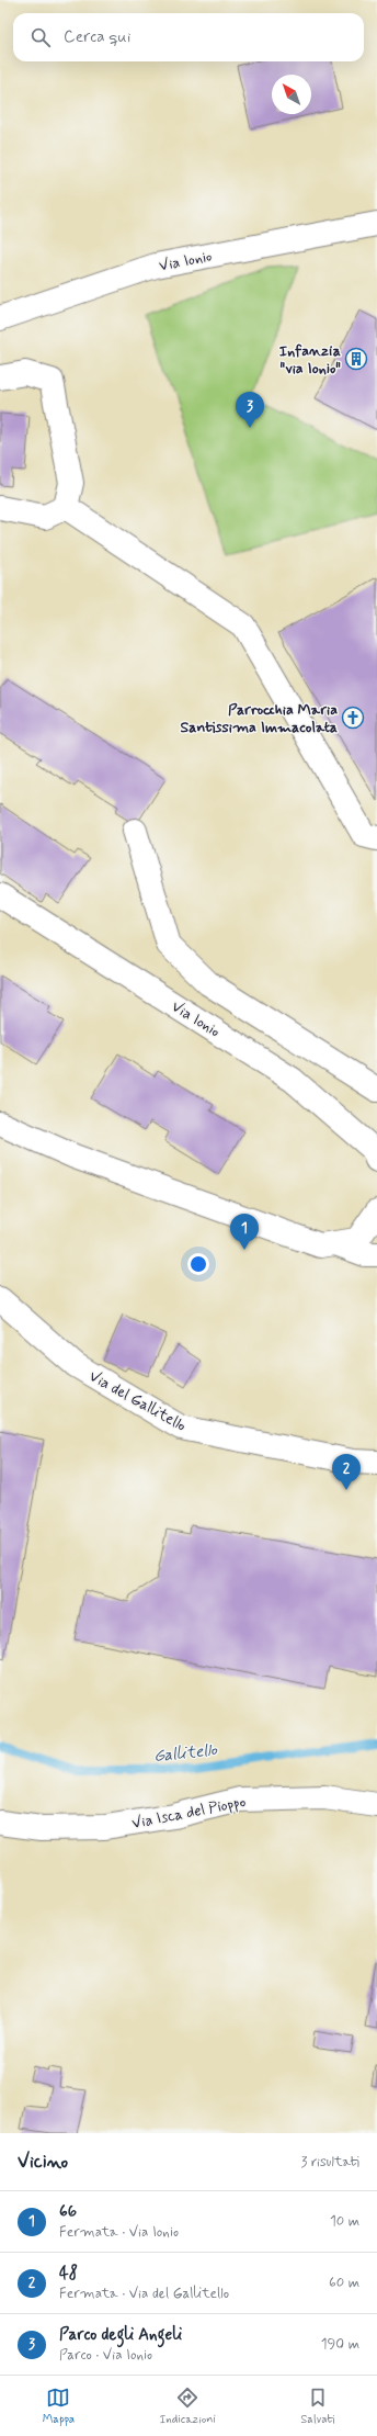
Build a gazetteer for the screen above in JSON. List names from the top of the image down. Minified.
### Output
{"streets":{"street":["Via Ionio","Via del Gallitello","Via Isca del Pioppo"]},"water":["Gallitello"],"places":{"building":["Infanzia \"via Ionio\""],"church":["Parrocchia Maria Santissima Immacolata"]},"north":"top left","page":{"search":"Cerca qui","pins":["3","1","2"],"heading":["Vicino","3 risultati"],"list":[{"mark":"1","name":"66","note":"Fermata · Via Ionio","value":"10 m"},{"mark":"2","name":"48","note":"Fermata · Via del Gallitello","value":"60 m"},{"mark":"3","name":"Parco degli Angeli","note":"Parco · Via Ionio","value":"190 m"}],"nav":["Mappa","Indicazioni","Salvati"]}}
